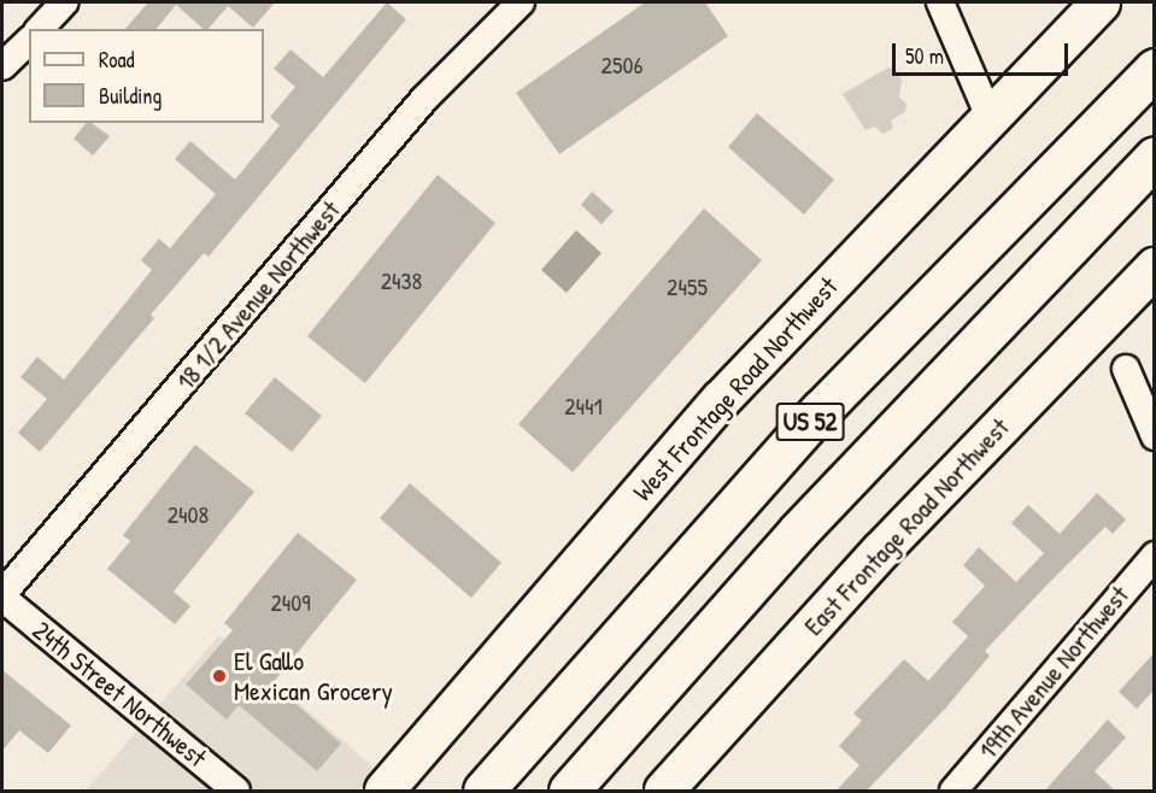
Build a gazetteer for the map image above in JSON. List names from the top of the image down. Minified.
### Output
{"streets":{"highway":["US 52"],"street":["18 1/2 Avenue Northwest","West Frontage Road Northwest","East Frontage Road Northwest","19th Avenue Northwest","24th Street Northwest"]},"crossings":[["18 1/2 Avenue Northwest","24th Street Northwest"]],"places":["El Gallo Mexican Grocery"],"house_numbers":["2506","2438","2455","2441","2408","2409"],"legend":["Road","Building"],"scale_bar":"50 m"}
